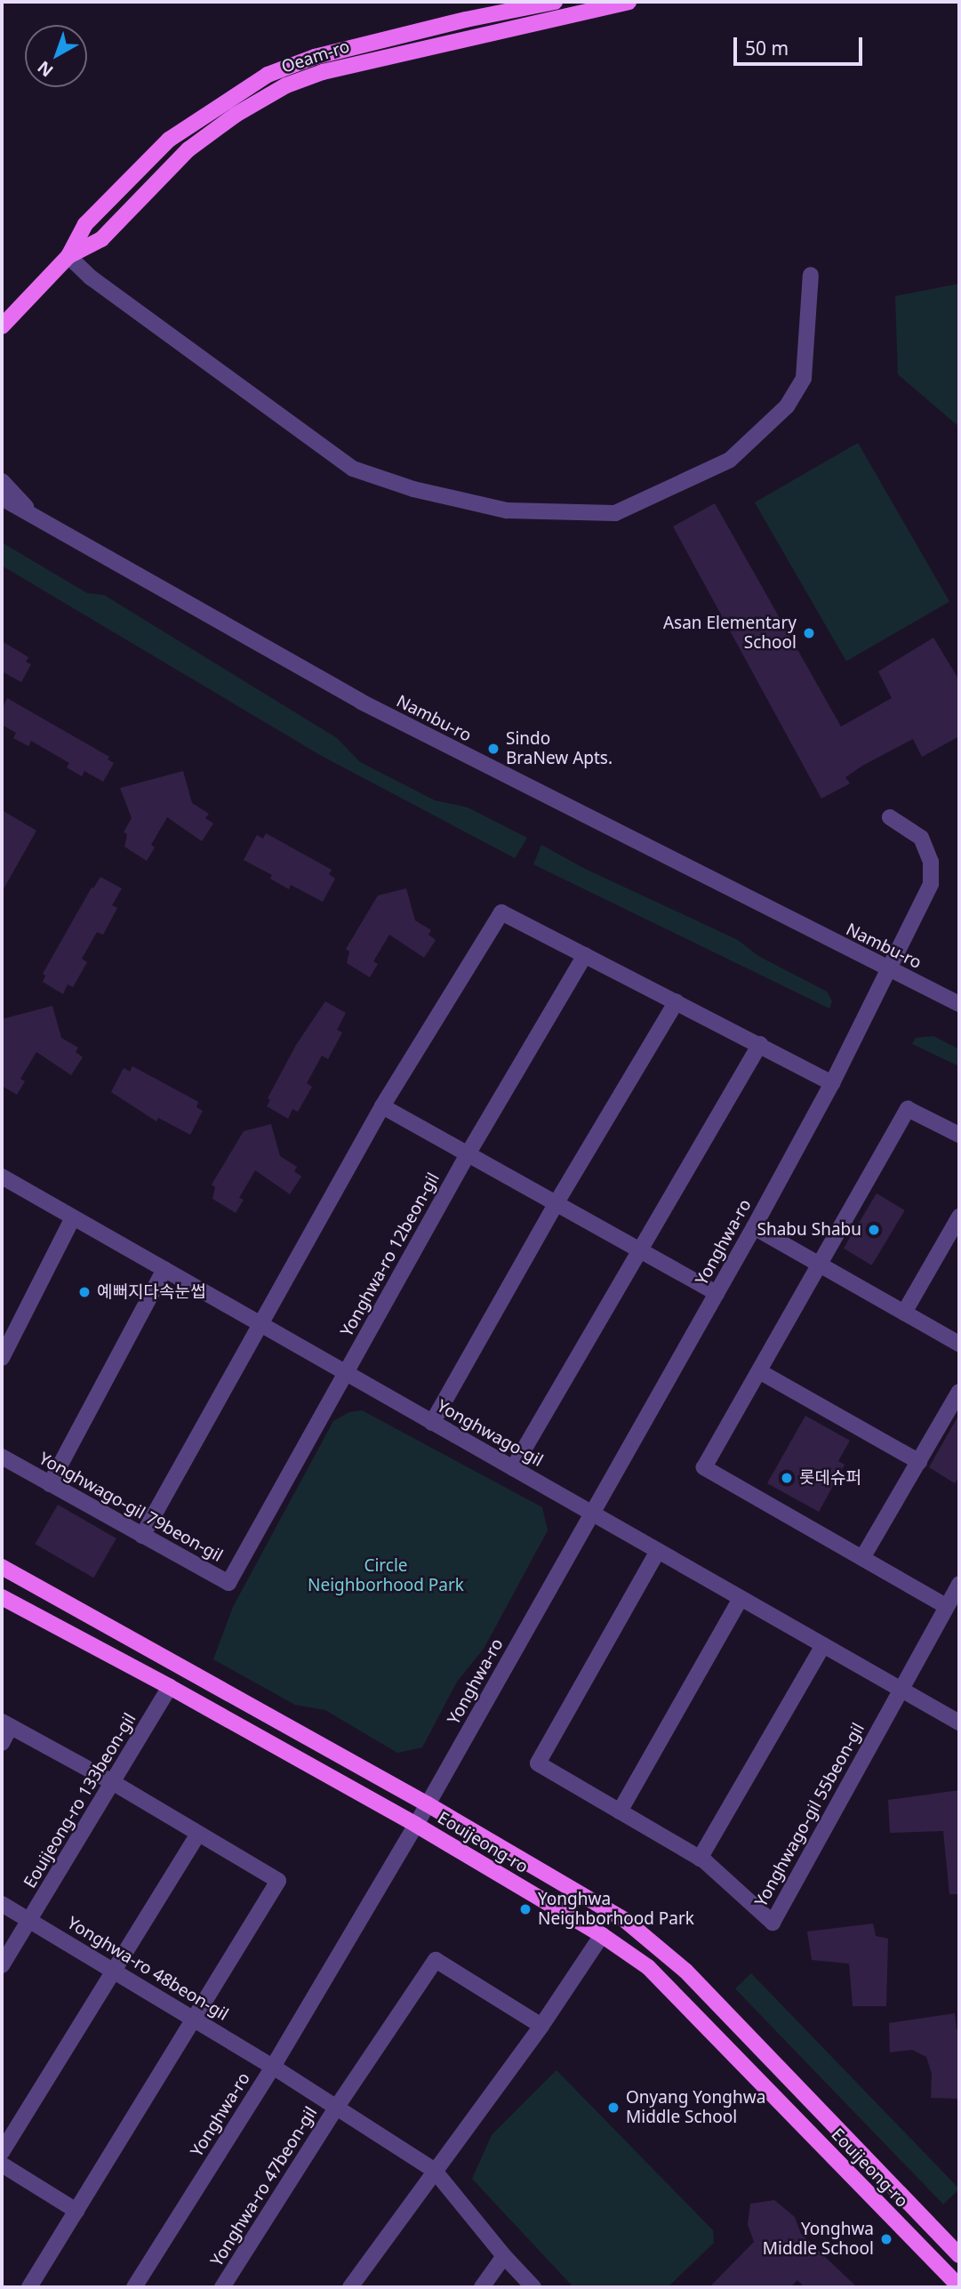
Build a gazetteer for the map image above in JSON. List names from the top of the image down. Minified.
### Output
{"streets":{"main road":["Oeam-ro","Eouijeong-ro"],"street":["Nambu-ro","Yonghwa-ro","Yonghwa-ro 12beon-gil","Yonghwago-gil","Yonghwago-gil 79beon-gil","Eouijeong-ro 133beon-gil","Yonghwago-gil 55beon-gil","Yonghwa-ro 48beon-gil","Yonghwa-ro 47beon-gil"]},"crossings":[["Nambu-ro","Yonghwa-ro"],["Yonghwa-ro","Yonghwago-gil"],["Yonghwa-ro","Eouijeong-ro"],["Yonghwa-ro","Yonghwa-ro 48beon-gil"],["Yonghwa-ro","Yonghwa-ro 47beon-gil"],["Yonghwa-ro 12beon-gil","Yonghwago-gil"],["Yonghwa-ro 12beon-gil","Yonghwago-gil 79beon-gil"],["Yonghwago-gil","Yonghwago-gil 79beon-gil"],["Yonghwago-gil","Yonghwago-gil 55beon-gil"],["Eouijeong-ro 133beon-gil","Eouijeong-ro"],["Eouijeong-ro 133beon-gil","Yonghwa-ro 48beon-gil"],["Yonghwa-ro 48beon-gil","Yonghwa-ro 47beon-gil"]],"parks":["Circle Neighborhood Park"],"places":["Asan Elementary School","Sindo BraNew Apts.","Shabu Shabu","예뻐지다속눈썹","롯데슈퍼","Yonghwa Neighborhood Park","Onyang Yonghwa Middle School","Yonghwa Middle School"],"scale_bar":"50 m","north":"bottom left"}
